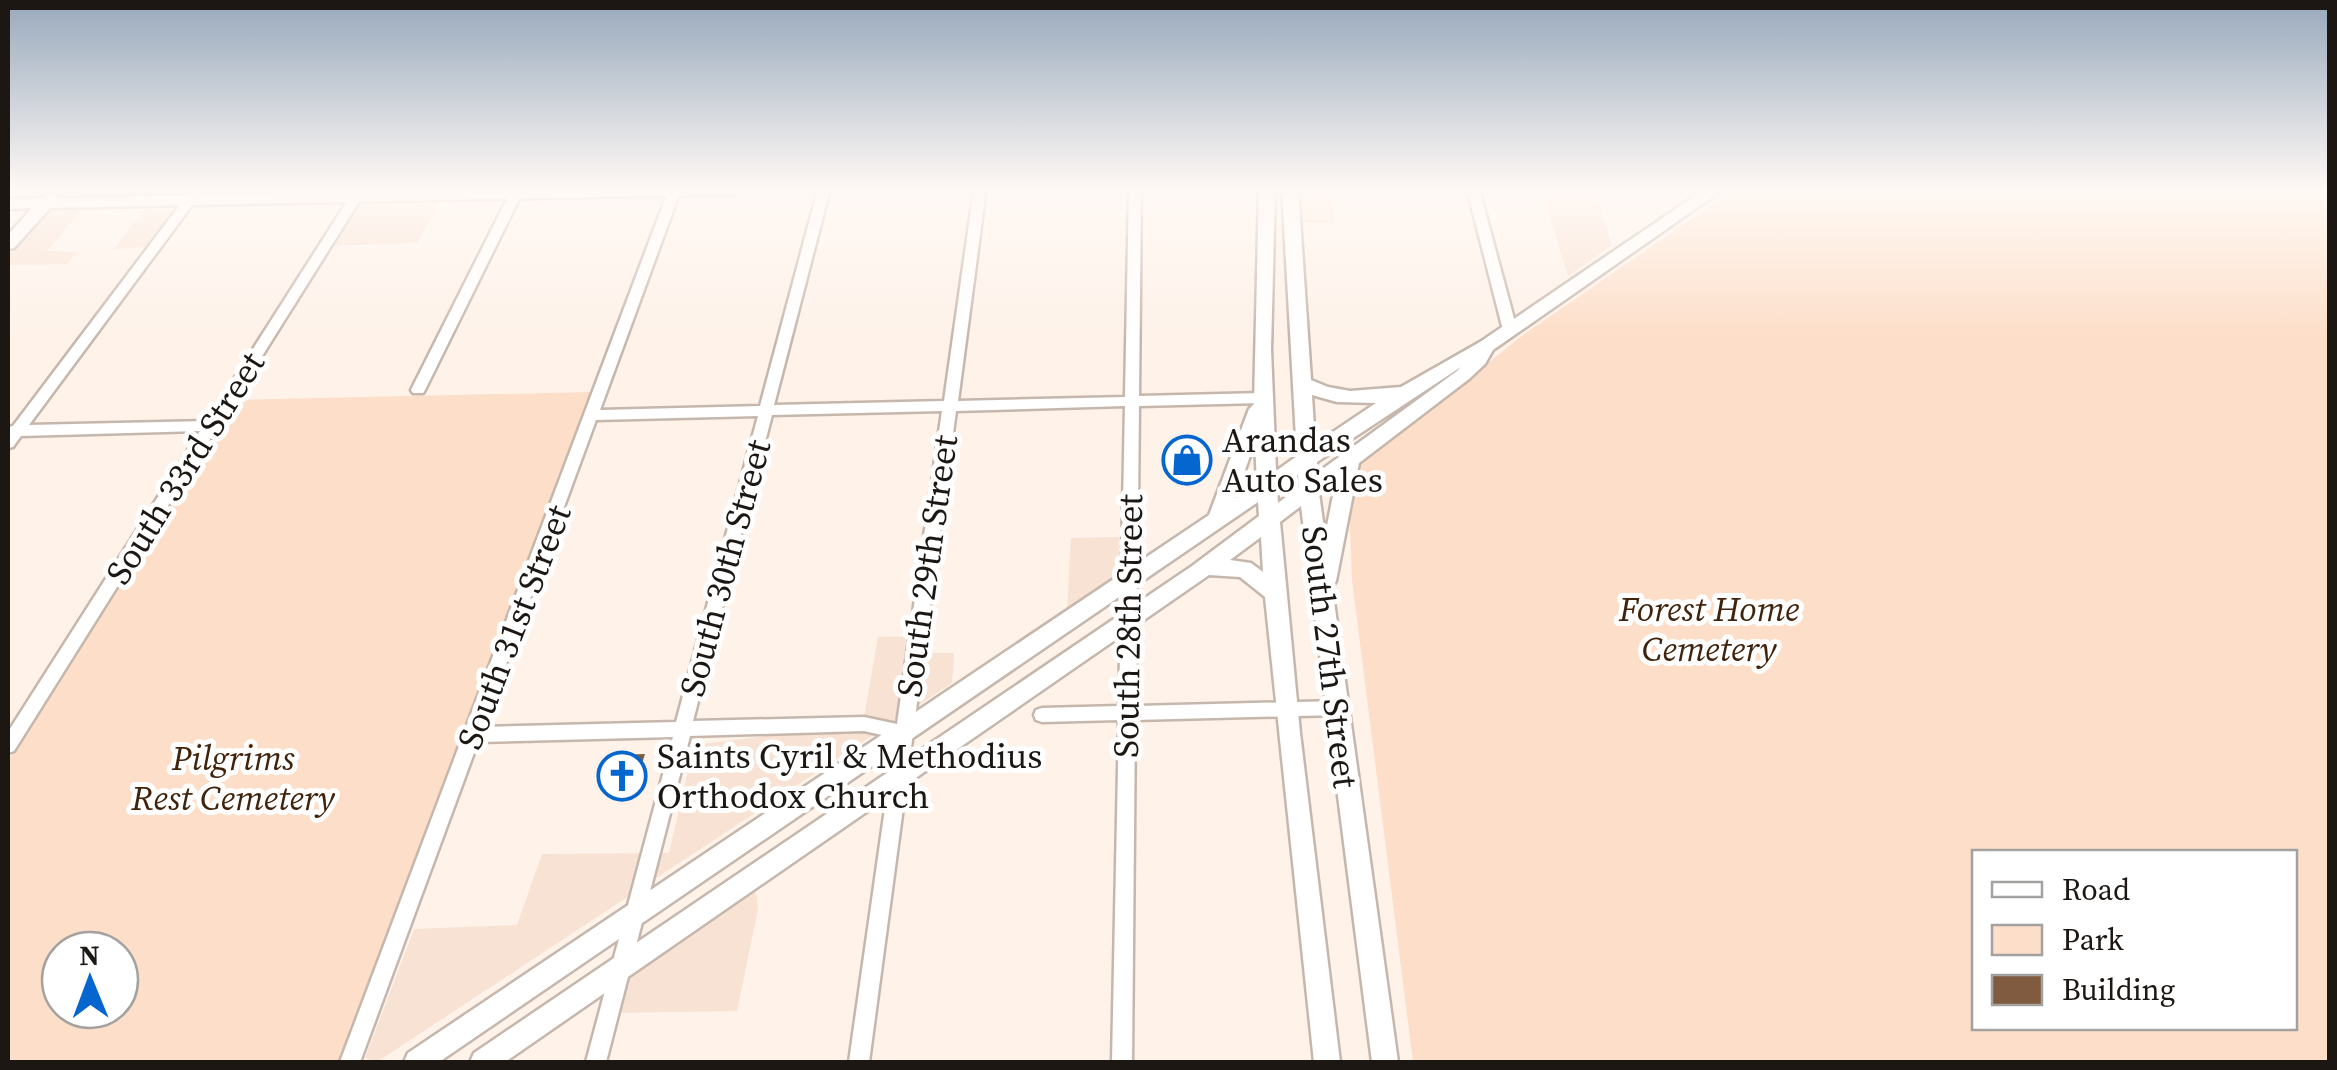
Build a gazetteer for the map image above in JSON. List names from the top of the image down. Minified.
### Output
{"streets":{"main road":["South 27th Street"],"street":["South 33rd Street","South 29th Street","South 30th Street","South 28th Street","South 31st Street"]},"parks":["Forest Home Cemetery","Pilgrims Rest Cemetery"],"places":{"shop":["Arandas Auto Sales"],"church":["Saints Cyril & Methodius Orthodox Church"]},"legend":["Road","Park","Building"],"north":"top"}
